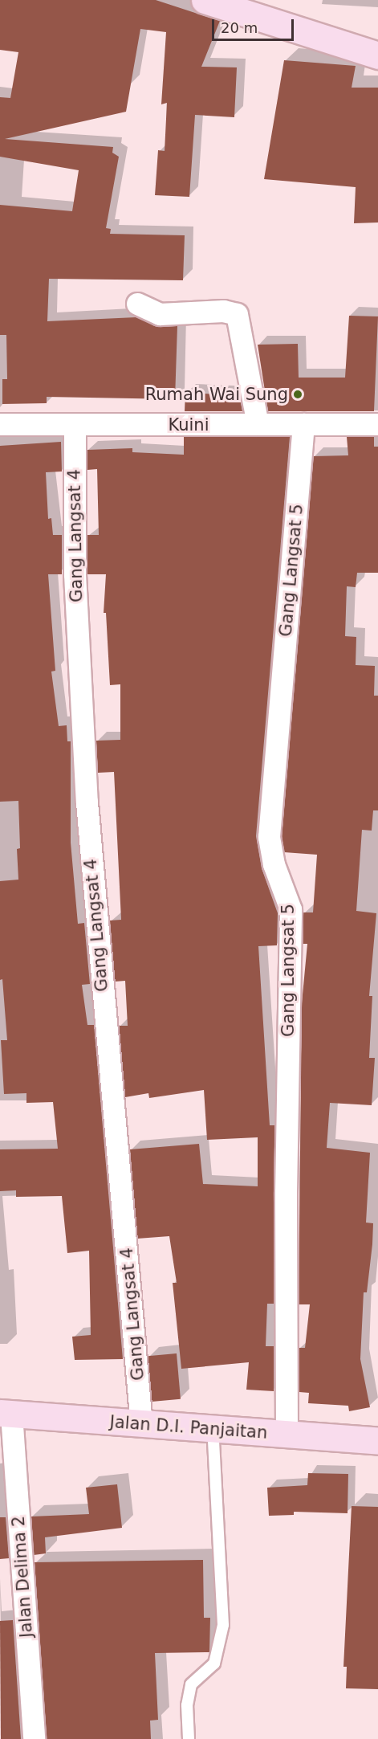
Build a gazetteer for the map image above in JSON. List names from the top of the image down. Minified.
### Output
{"streets":{"street":["Kuini","Gang Langsat 4","Gang Langsat 5","Jalan D.I. Panjaitan","Jalan Delima 2"]},"crossings":[["Kuini","Gang Langsat 4"],["Kuini","Gang Langsat 5"],["Gang Langsat 4","Jalan D.I. Panjaitan"],["Gang Langsat 5","Jalan D.I. Panjaitan"],["Jalan D.I. Panjaitan","Jalan Delima 2"]],"places":["Rumah Wai Sung"],"scale_bar":"20 m"}
